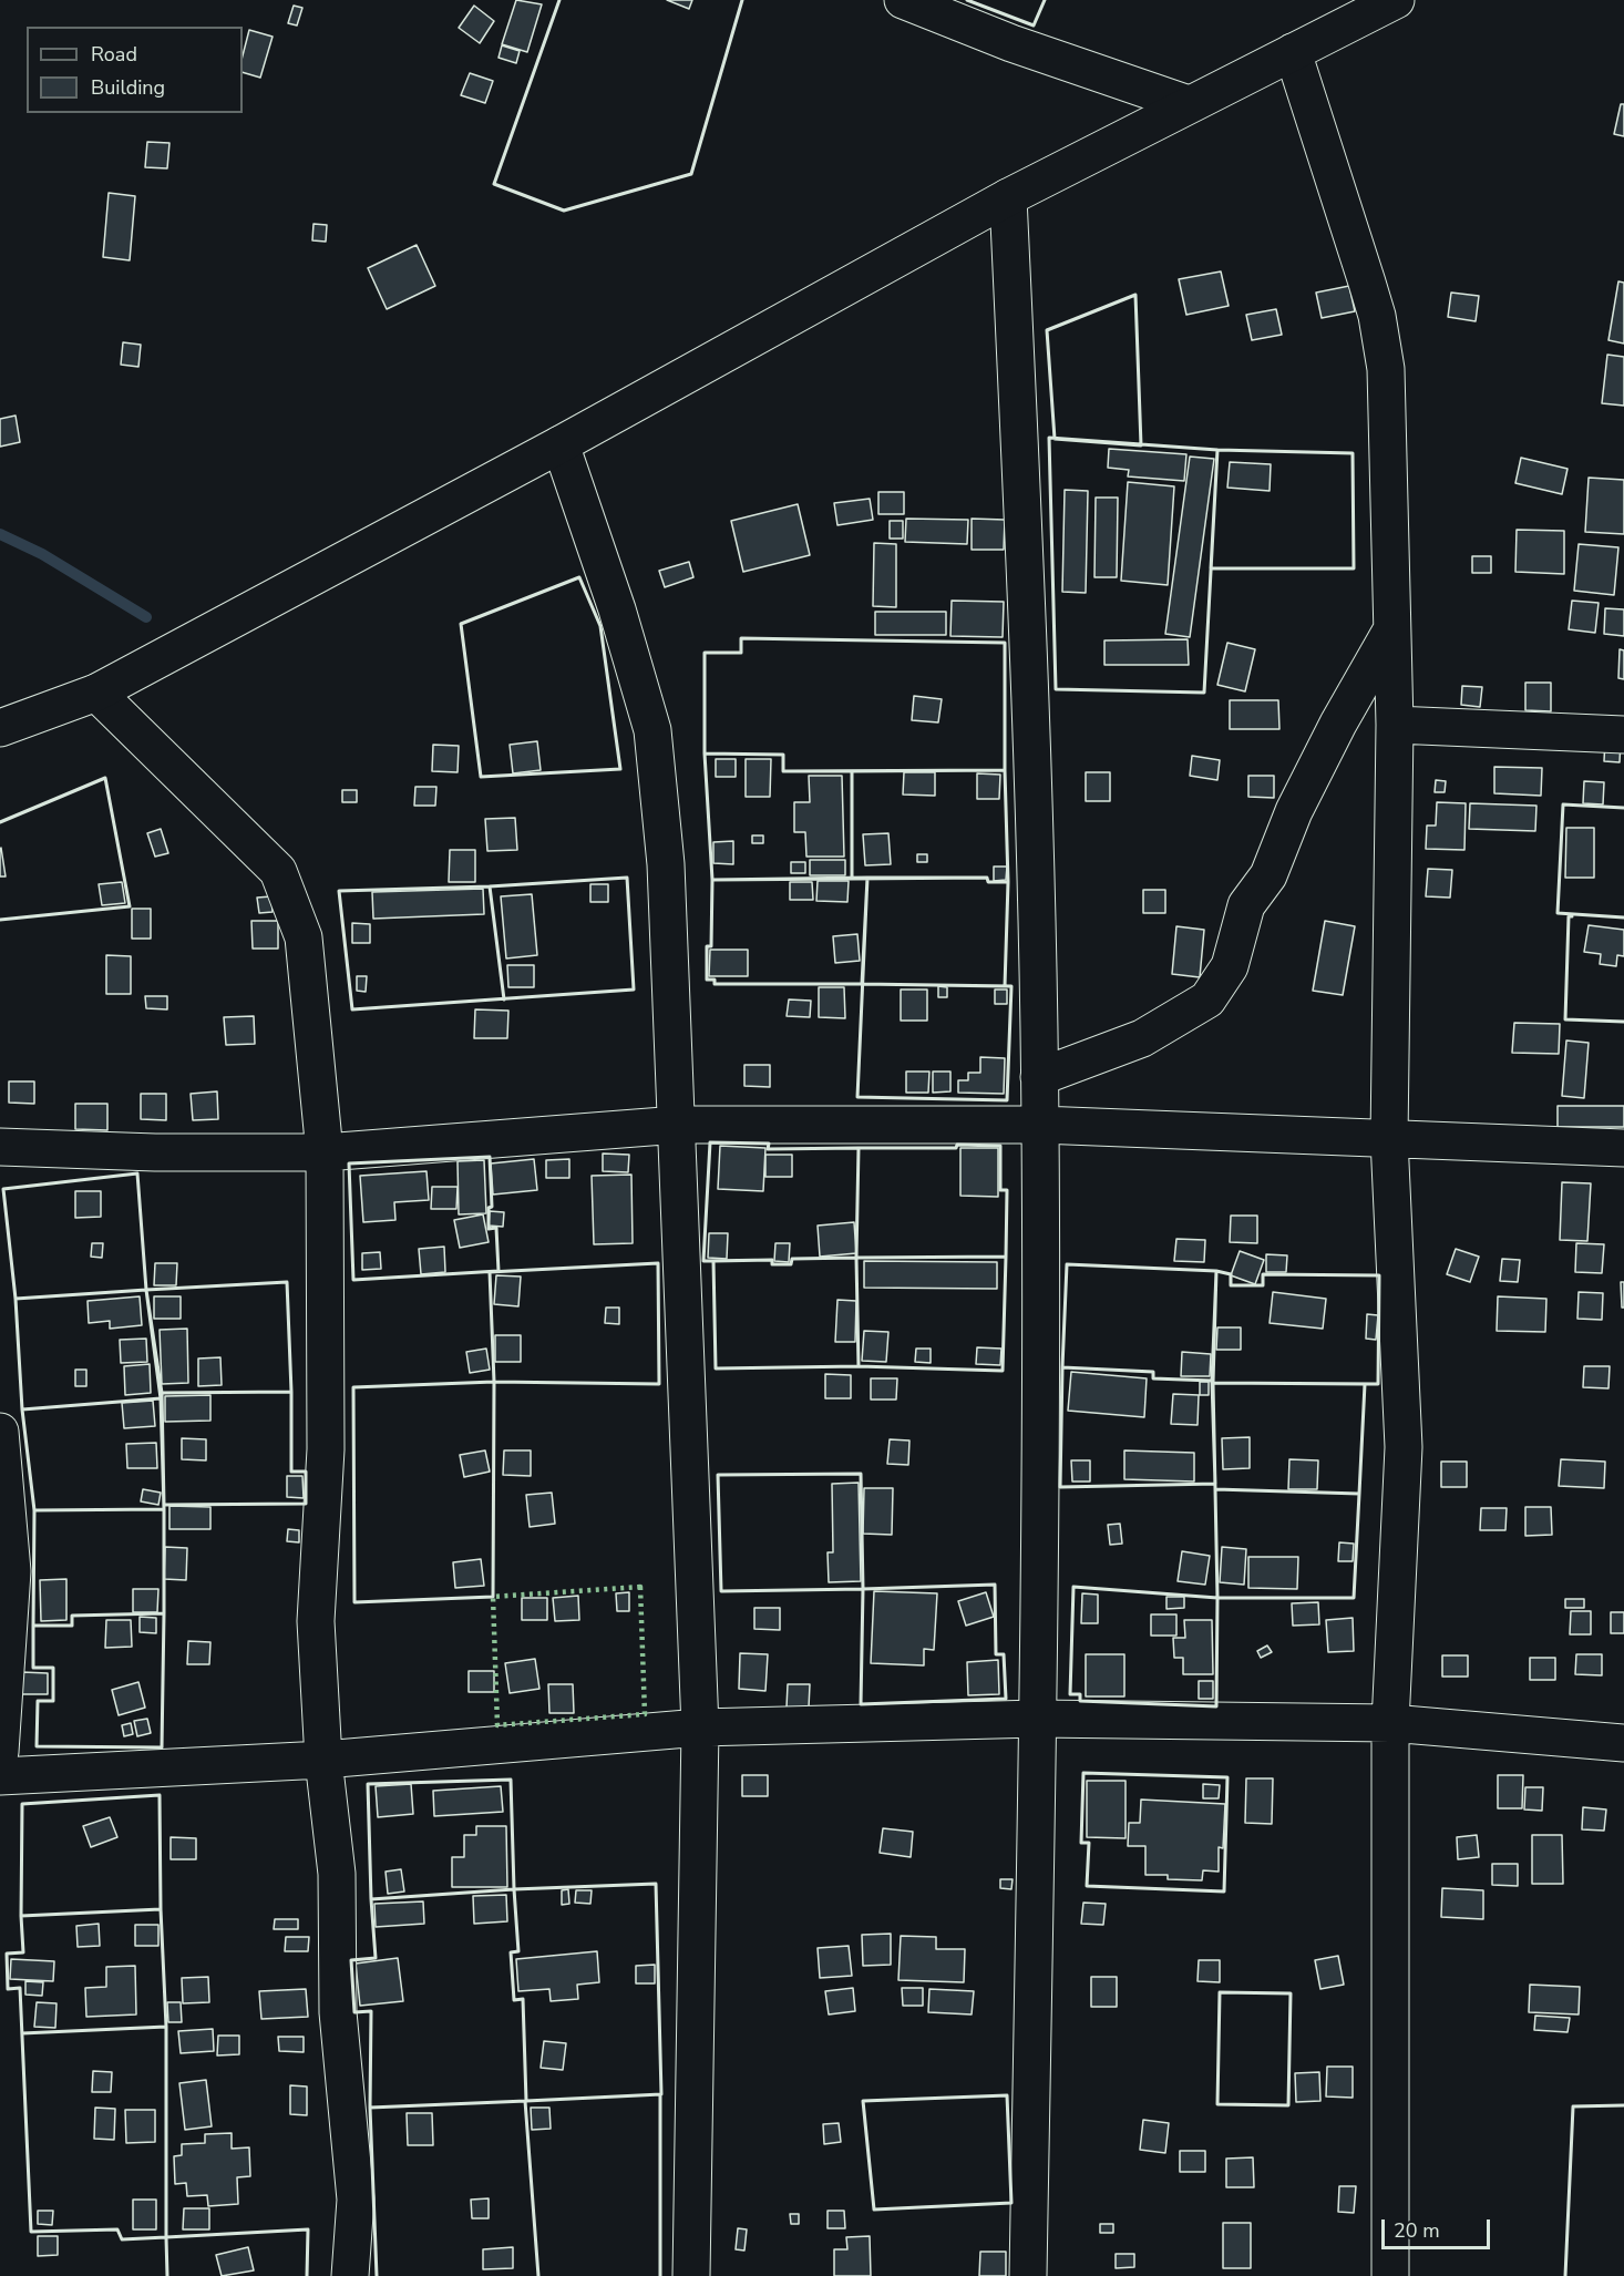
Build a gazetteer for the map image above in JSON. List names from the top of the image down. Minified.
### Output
{"legend":["Road","Building"],"scale_bar":"20 m"}
